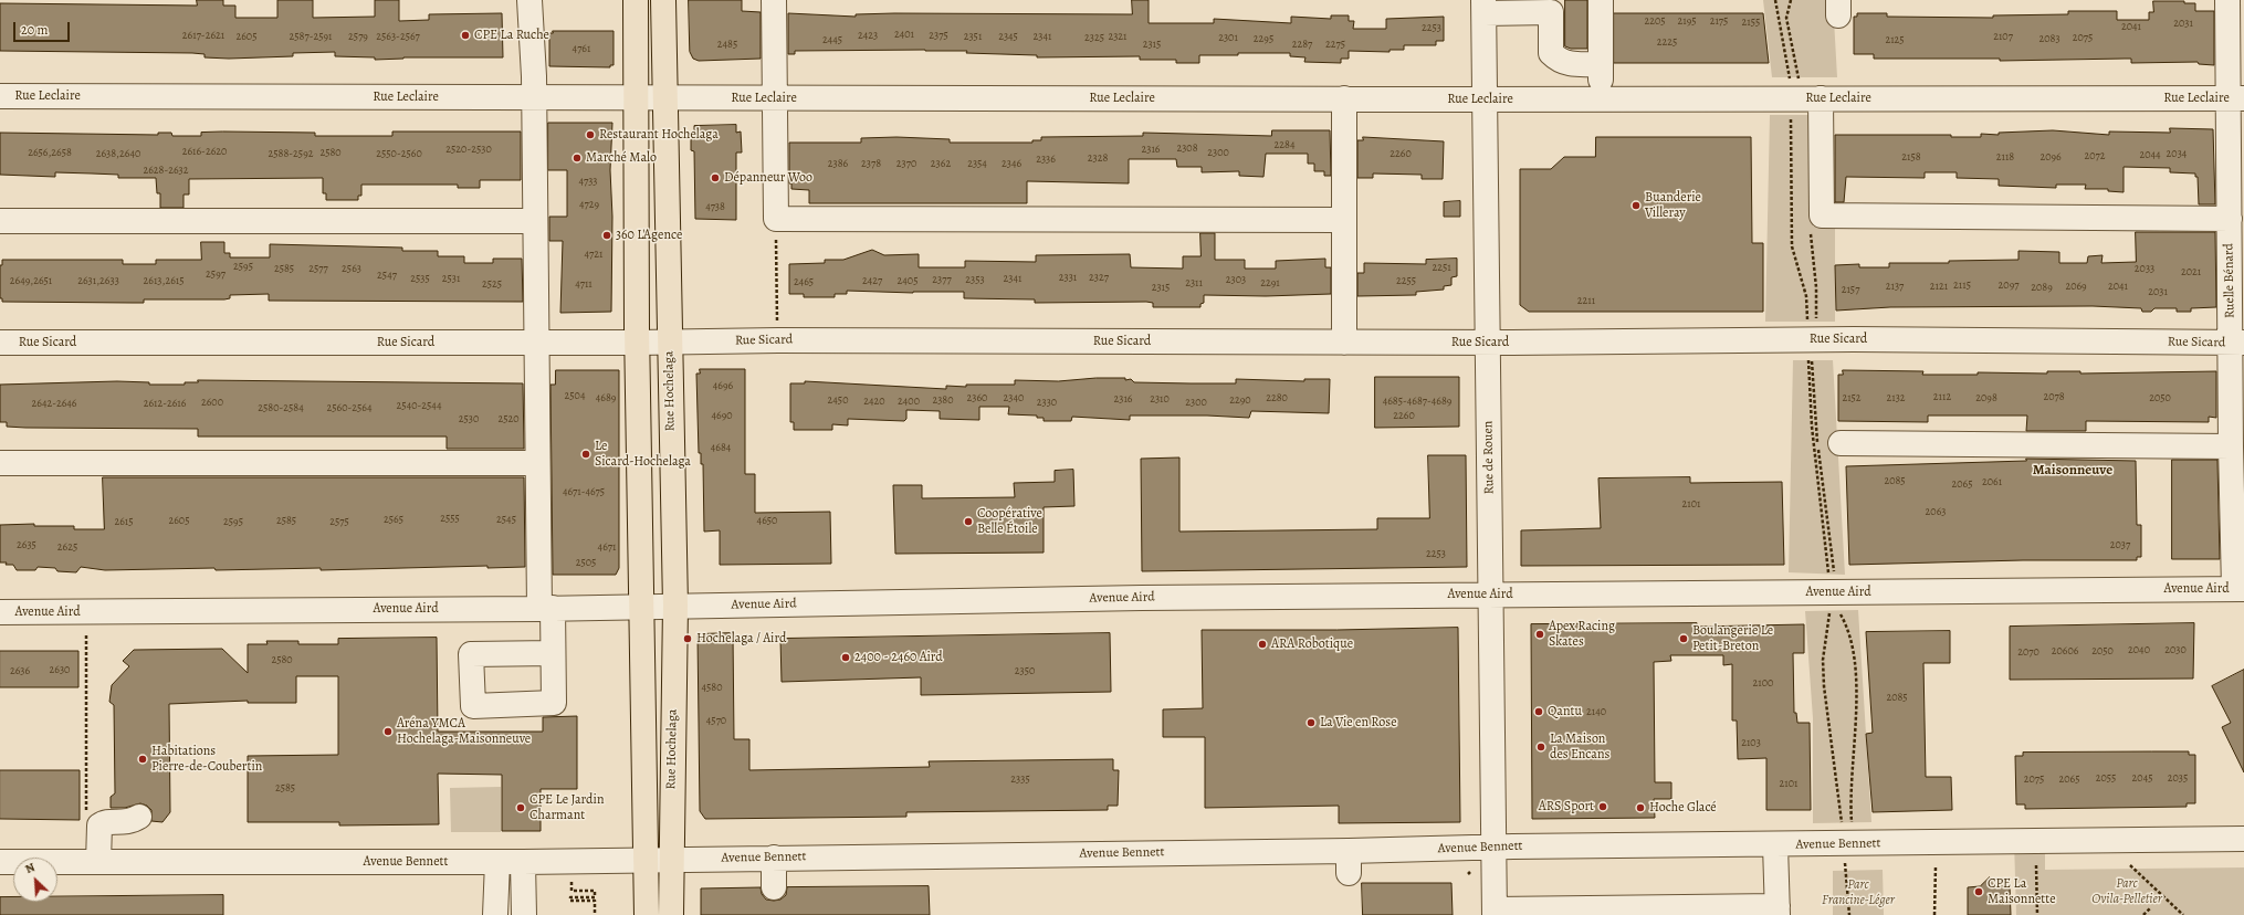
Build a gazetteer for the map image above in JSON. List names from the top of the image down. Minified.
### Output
{"streets":{"main road":["Rue Hochelaga"],"street":["Rue Leclaire","Ruelle Bénard","Rue Sicard","Rue de Rouen","Avenue Aird","Avenue Bennett"]},"crossings":[["Rue Leclaire","Ruelle Bénard"],["Rue Leclaire","Rue Hochelaga"],["Rue Leclaire","Rue de Rouen"],["Ruelle Bénard","Rue Sicard"],["Ruelle Bénard","Avenue Aird"],["Rue Sicard","Rue Hochelaga"],["Rue Sicard","Rue de Rouen"],["Rue Hochelaga","Avenue Aird"],["Rue Hochelaga","Avenue Bennett"],["Rue de Rouen","Avenue Aird"],["Rue de Rouen","Avenue Bennett"]],"districts":["Maisonneuve"],"parks":["Parc Ovila-Pelletier","Parc Francine-Léger"],"places":["CPE La Ruche","Restaurant Hochelaga","Marché Malo","Dépanneur Woo","Buanderie Villeray","360 L'Agence","Le Sicard-Hochelaga","Coopérative Belle Étoile","Apex Racing Skates","Hochelaga / Aird","Boulangerie Le Petit-Breton","ARA Robotique","2400 - 2460 Aird","Qantu","La Vie en Rose","Aréna YMCA Hochelaga-Maisonneuve","La Maison des Encans","Habitations Pierre-de-Coubertin","ARS Sport","CPE Le Jardin Charmant","Hoche Glacé","CPE La Maisonnette"],"house_numbers":["2205","2195","2175","2155","2031","2041","2253","2401","2617-2621","2423","2375","2605","2587-2591","2579","2563-2567","2351","2345","2341","2321","2107","2325","2301","2075","2295","2083","2445","2125","2225","2485","2315","2287","2275","4761","2284","2308","2520-2530","2316","2616-2620","2656,2658","2580","2300","2638,2640","2588-2592","2550-2560","2260","2034","2044","2072","2158","2118","2096","2328","2336","2386","2378","2370","2362","2354","2346","2628-2632","4733","4729","4738","4721","2595","2251","2585","2577","2563","2033","2021","2597","2547","2331","2327","2535","2531","2341","2377","2353","2303","2649,2651","2631,2633","2613,2615","2427","2405","2255","2465","2311","2291","2525","4711","2115","2097","2137","2121","2069","2041","2315","2089","2157","2031","2211","4696","2504","2112","2078","4689","2360","2340","2280","2152","2132","2098","2050","2316","2310","2450","2380","2290","2420","2400","4685-4687-4689","2600","2330","2300","2642-2646","2612-2616","2540-2544","2580-2584","2560-2564","4690","2260","2530","2520","4684","2085","2061","2065","4671-4675","2101","2063","2555","2565","2545","2605","2585","4650","2615","2595","2575","2635","2037","2625","4671","2253","2505","2040","2030","20606","2050","2070","2580","2630","2636","2350","2100","4580","2085","2140","4570","2103","2055","2045","2035","2335","2075","2065","2101","2585"],"scale_bar":"20 m","north":"top left"}
